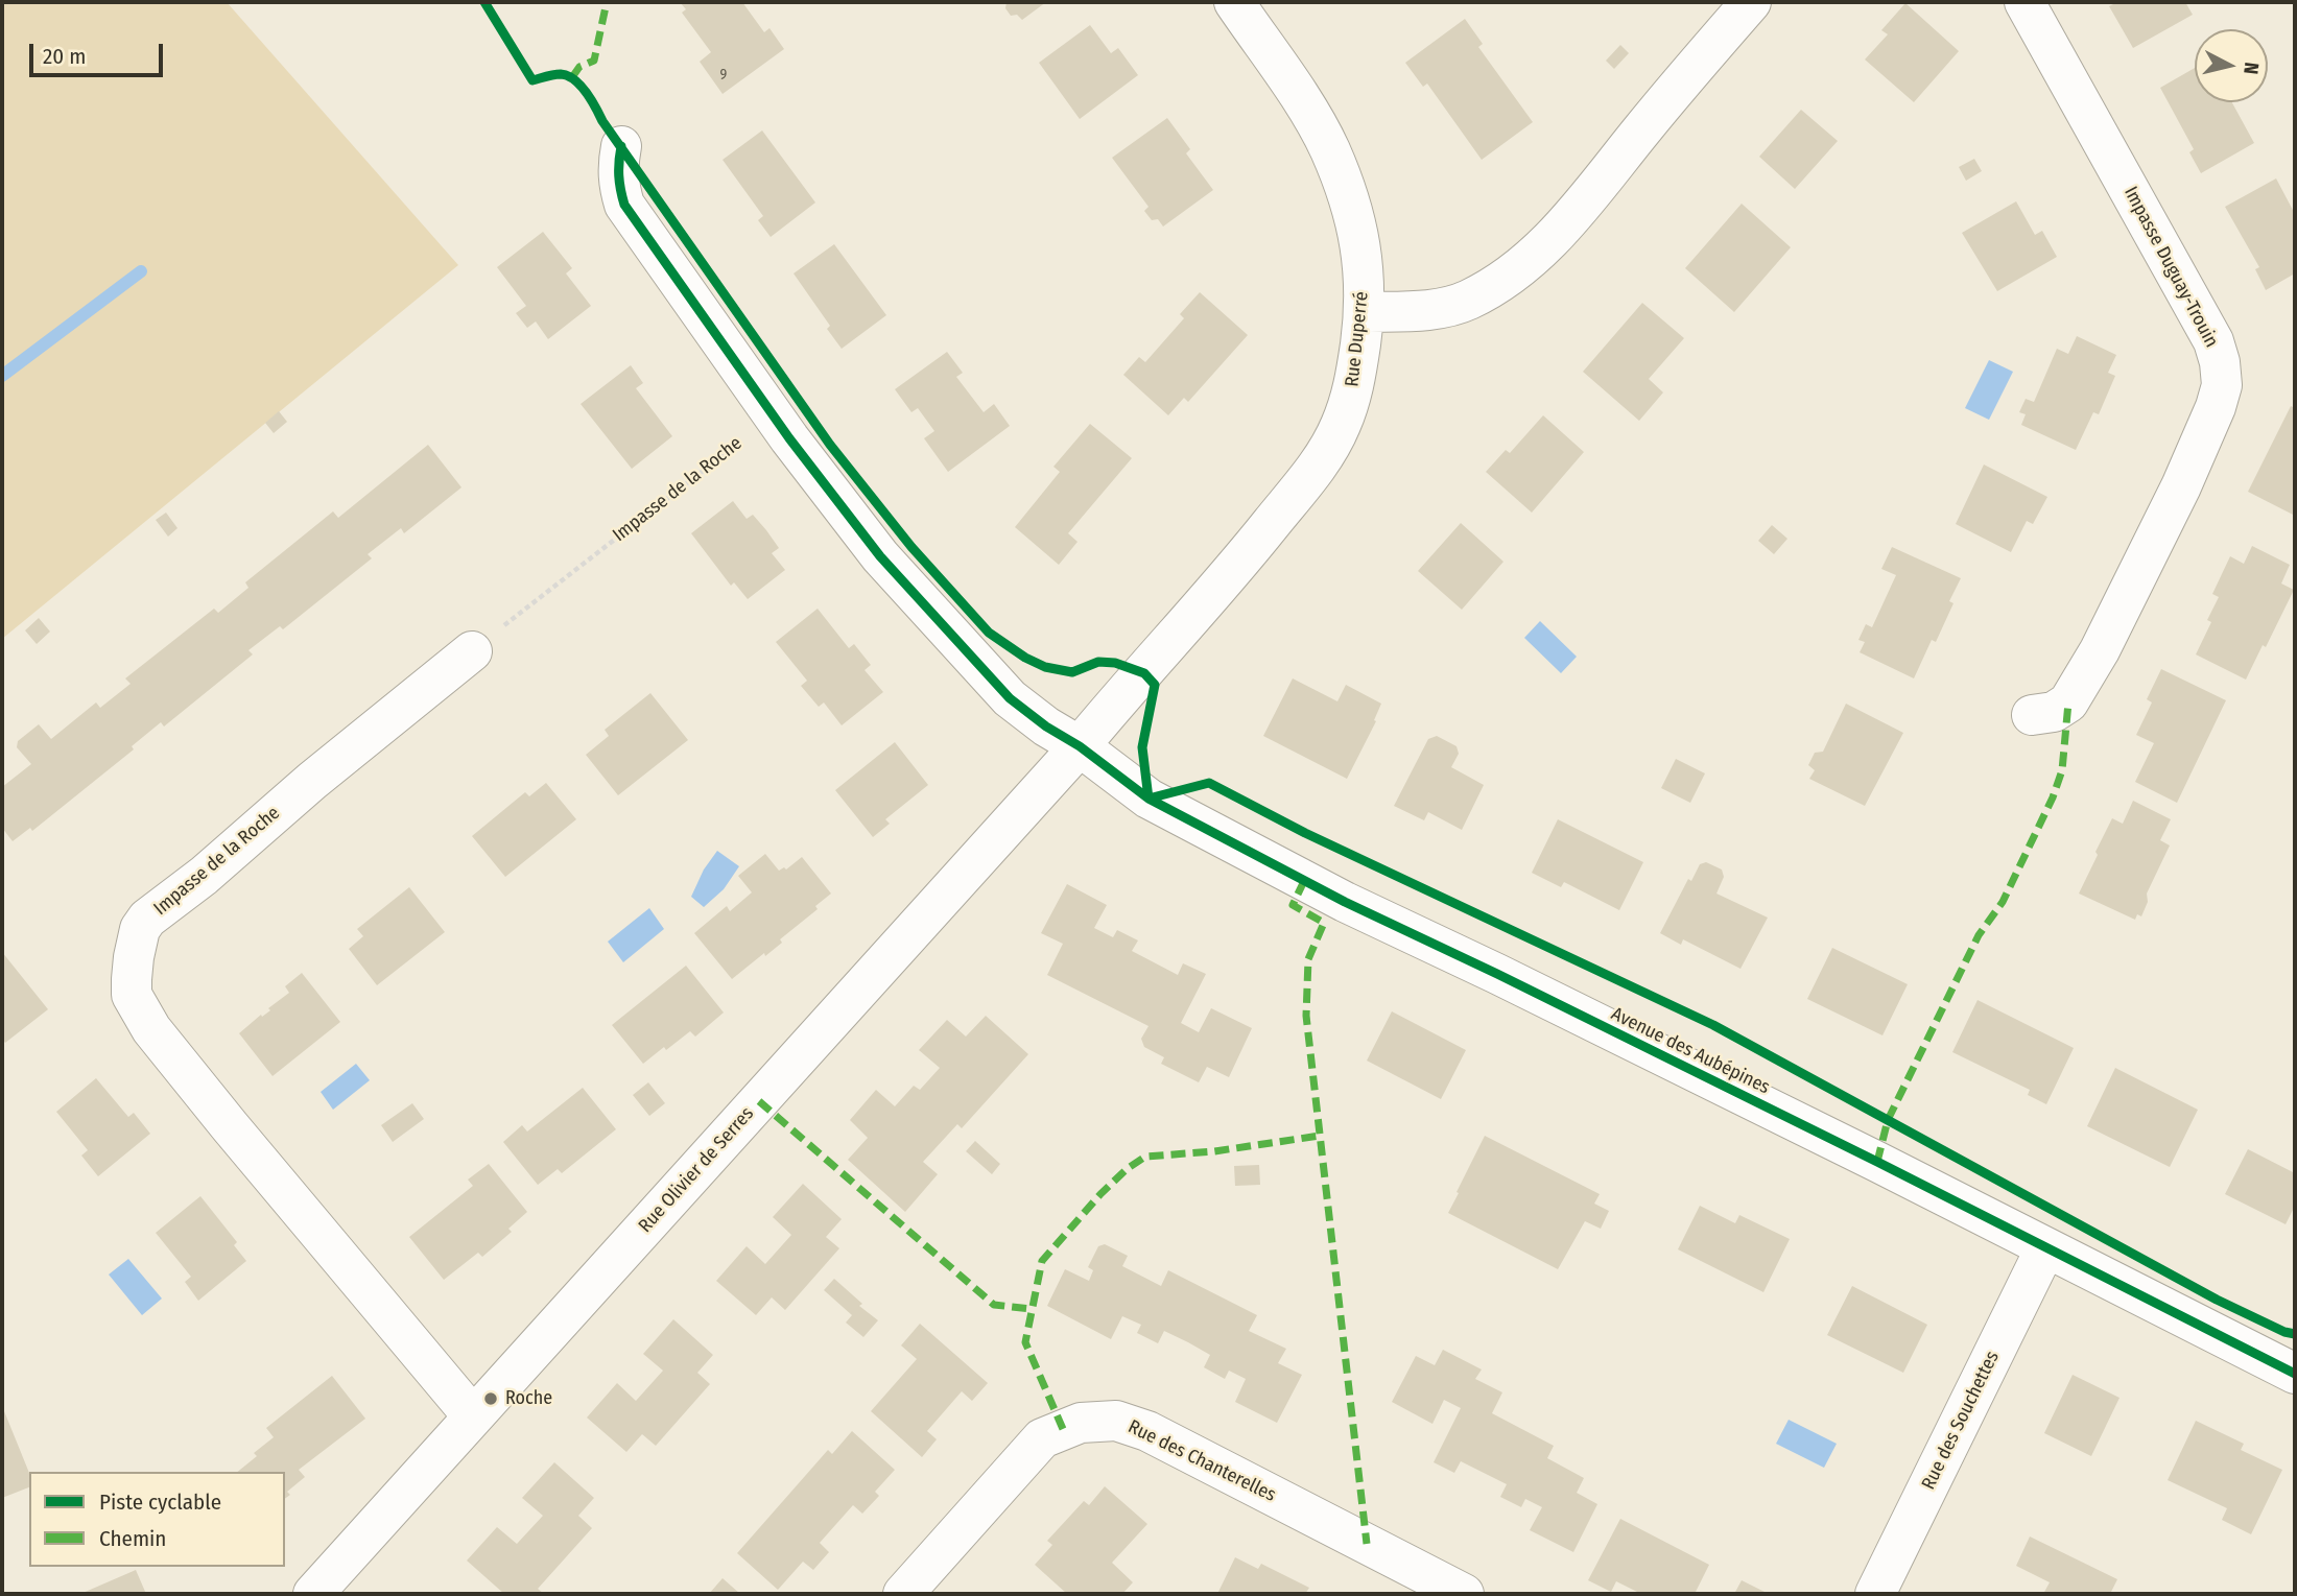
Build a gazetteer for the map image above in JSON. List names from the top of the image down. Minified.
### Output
{"streets":{"street":["Impasse Duguay-Trouin","Rue Duperré","Impasse de la Roche","Avenue des Aubépines","Rue Olivier de Serres","Rue des Souchettes","Rue des Chanterelles"]},"crossings":[["Rue Duperré","Avenue des Aubépines"],["Rue Duperré","Rue Olivier de Serres"],["Impasse de la Roche","Avenue des Aubépines"],["Impasse de la Roche","Rue Olivier de Serres"],["Avenue des Aubépines","Rue Olivier de Serres"],["Avenue des Aubépines","Rue des Souchettes"]],"places":["Roche"],"house_numbers":["9"],"legend":["Piste cyclable","Chemin"],"scale_bar":"20 m","north":"right"}
